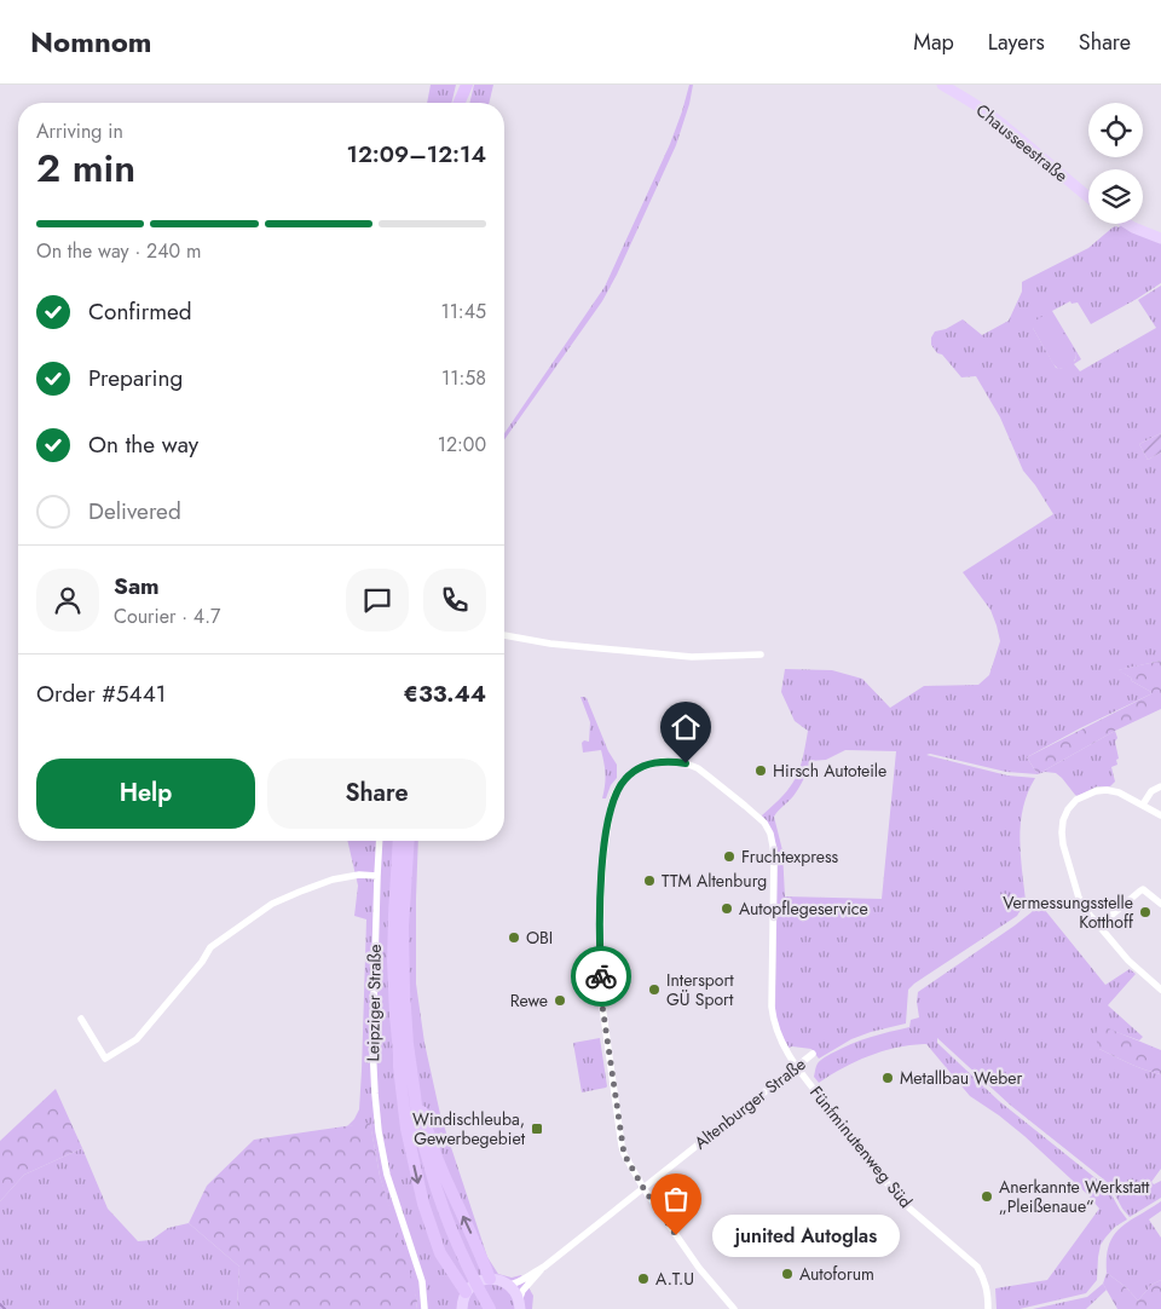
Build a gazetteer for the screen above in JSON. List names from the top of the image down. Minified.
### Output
{"streets":{"main road":["Chausseestraße"],"street":["Leipziger Straße","Altenburger Straße","Fünfminutenweg Süd"]},"crossings":[["Altenburger Straße","Fünfminutenweg Süd"]],"places":{"other":["Hirsch Autoteile","Fruchtexpress","TTM Altenburg","Autopflegeservice","Vermessungsstelle Kotthoff","OBI","Intersport GÜ Sport","Rewe","Metallbau Weber","Anerkannte Werkstatt „Pleißenaue“","junited Autoglas","Autoforum","A.T.U"],"transit":["Windischleuba, Gewerbegebiet"]},"page":{"header":"Nomnom","nav":["Map","Layers","Share"],"heading":["2 min","Arriving in","12:09–12:14"],"panel":["Sam","Courier · 4.7","Order #5441","€33.44"],"bar":"On the way · 240 m","list":[["Confirmed","11:45"],["Preparing","11:58"],["On the way","12:00"],"Delivered"],"buttons":["Help","Share"],"bubble":"junited Autoglas"}}
